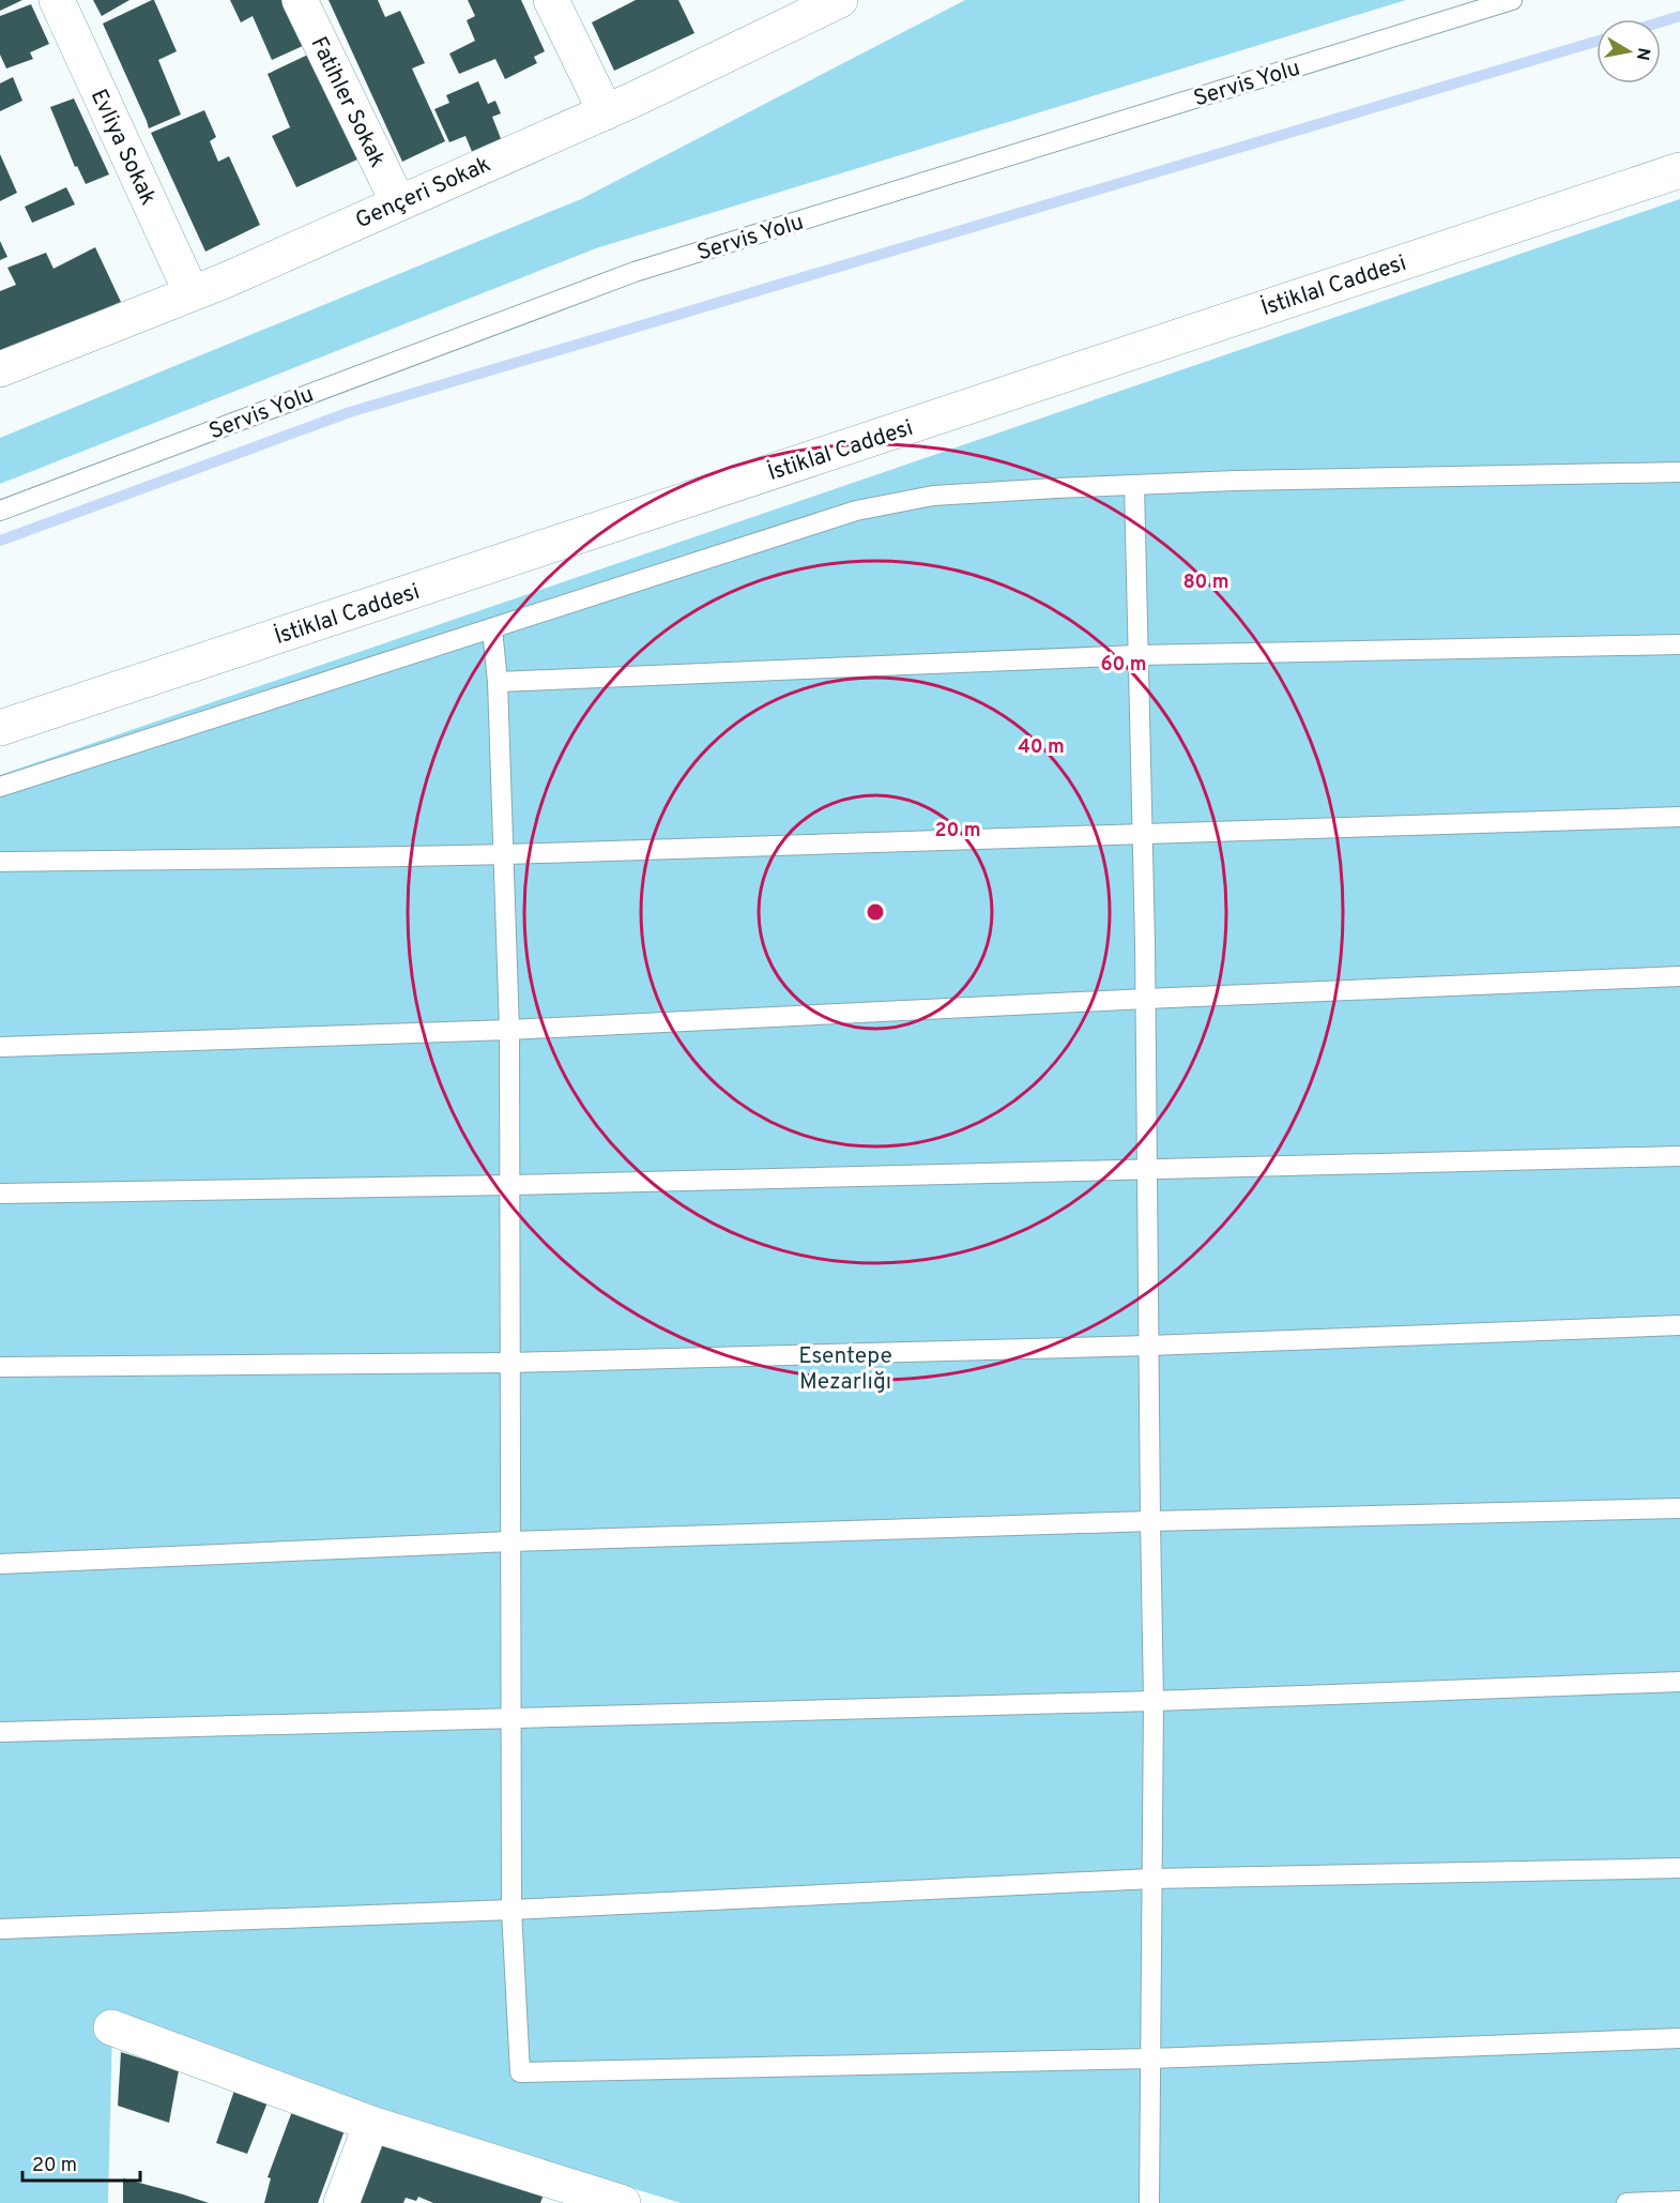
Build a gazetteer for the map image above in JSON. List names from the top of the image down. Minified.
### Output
{"streets":{"street":["Fatihler Sokak","Evliya Sokak","Gençeri Sokak","İstiklal Caddesi"],"lane":["Servis Yolu"]},"crossings":[["Fatihler Sokak","Gençeri Sokak"],["Evliya Sokak","Gençeri Sokak"]],"parks":["Esentepe Mezarlığı"],"scale_bar":"20 m","north":"right","rings":["80 m","60 m","40 m","20 m"]}
